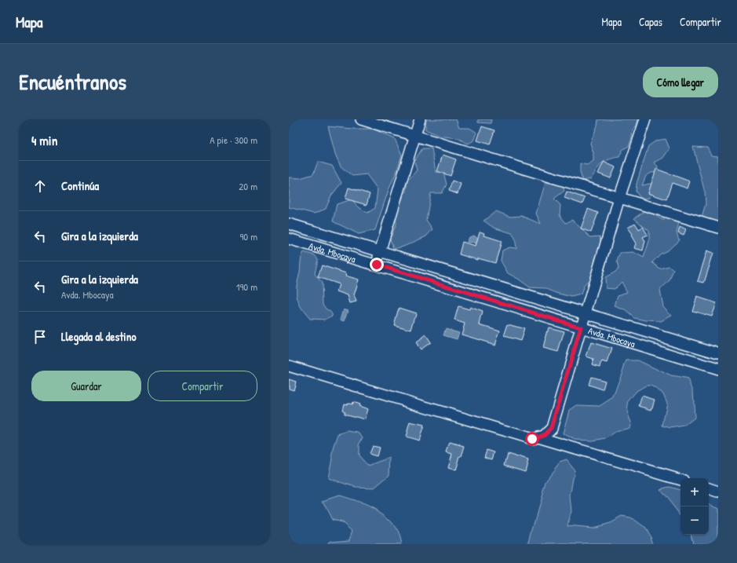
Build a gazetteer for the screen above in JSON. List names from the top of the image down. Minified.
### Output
{"streets":{"street":["Avda. Mbocaya"]},"page":{"header":"Mapa","nav":["Mapa","Capas","Compartir"],"title":"Encuéntranos","buttons":["Cómo llegar",["Guardar","Compartir"]],"heading":["4 min","A pie · 300 m"],"list":[["Continúa","20 m"],["Gira a la izquierda","90 m"],["Gira a la izquierda","Avda. Mbocaya","190 m"],"Llegada al destino"],"map_buttons":["+","−"]}}
